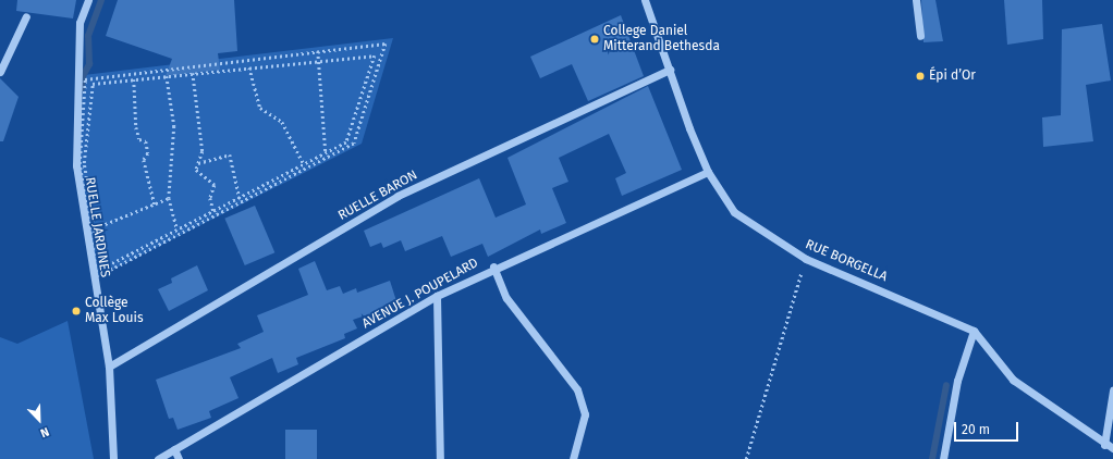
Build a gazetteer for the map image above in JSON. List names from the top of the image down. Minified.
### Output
{"streets":{"street":["RUELLE BARON","RUELLE JARDINES","RUE BORGELLA","AVENUE J. POUPELARD"]},"crossings":[["RUELLE BARON","RUELLE JARDINES"],["RUELLE BARON","RUE BORGELLA"],["RUE BORGELLA","AVENUE J. POUPELARD"]],"places":["College Daniel Mitterand Bethesda","Épi d’Or","Collège Max Louis"],"scale_bar":"20 m","north":"bottom right"}
